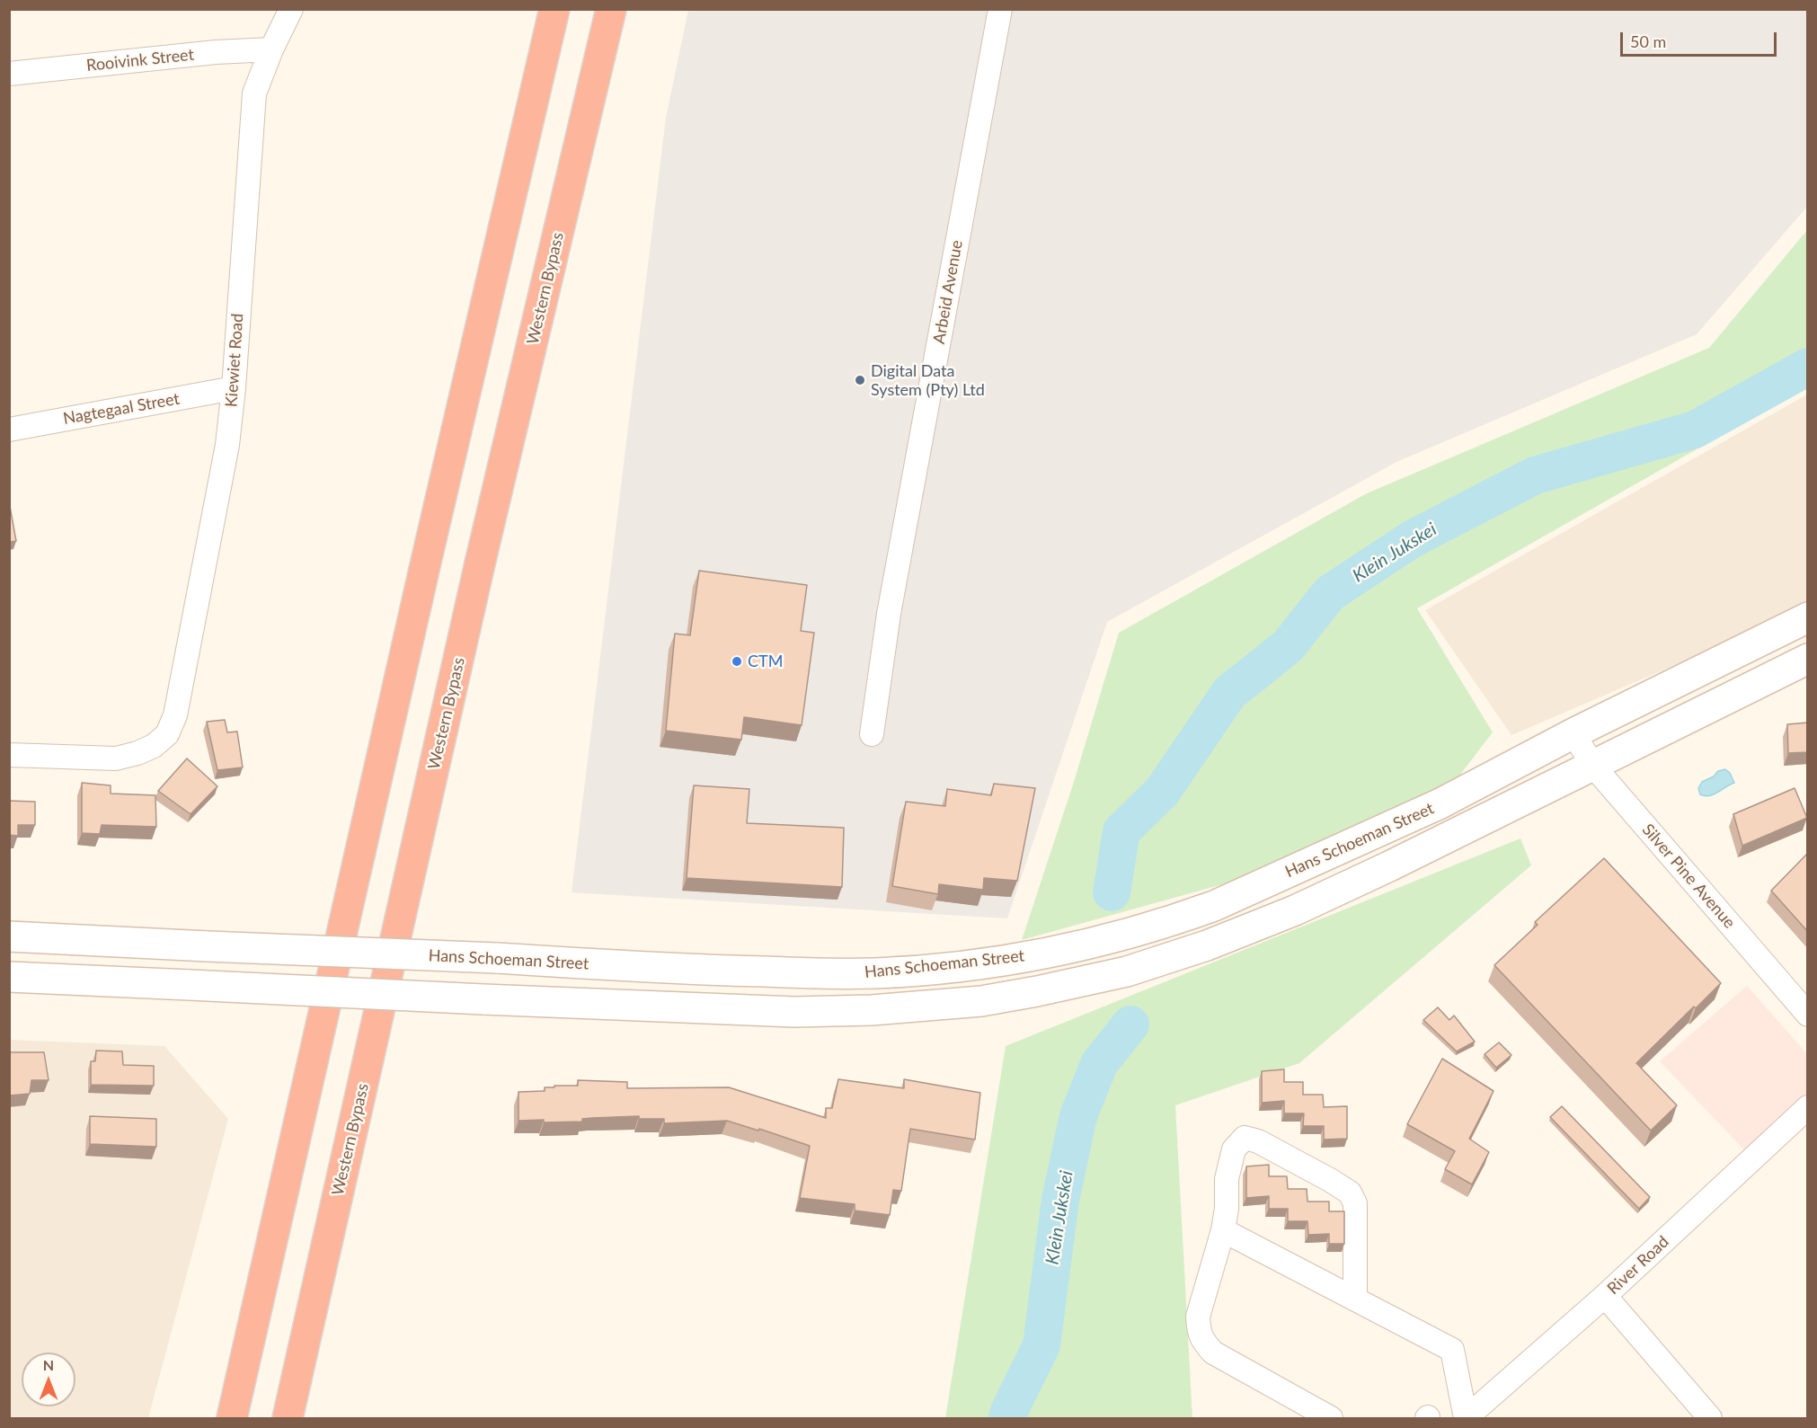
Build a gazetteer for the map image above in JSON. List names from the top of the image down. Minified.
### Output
{"streets":{"highway":["Western Bypass"],"main road":["Hans Schoeman Street"],"street":["Rooivink Street","Arbeid Avenue","Kiewiet Road","Nagtegaal Street","Silver Pine Avenue","River Road"]},"crossings":[["Rooivink Street","Kiewiet Road"],["Kiewiet Road","Nagtegaal Street"],["Hans Schoeman Street","Silver Pine Avenue"]],"water":["Klein Jukskei"],"places":["Digital Data System (Pty) Ltd","CTM"],"scale_bar":"50 m","north":"top"}
